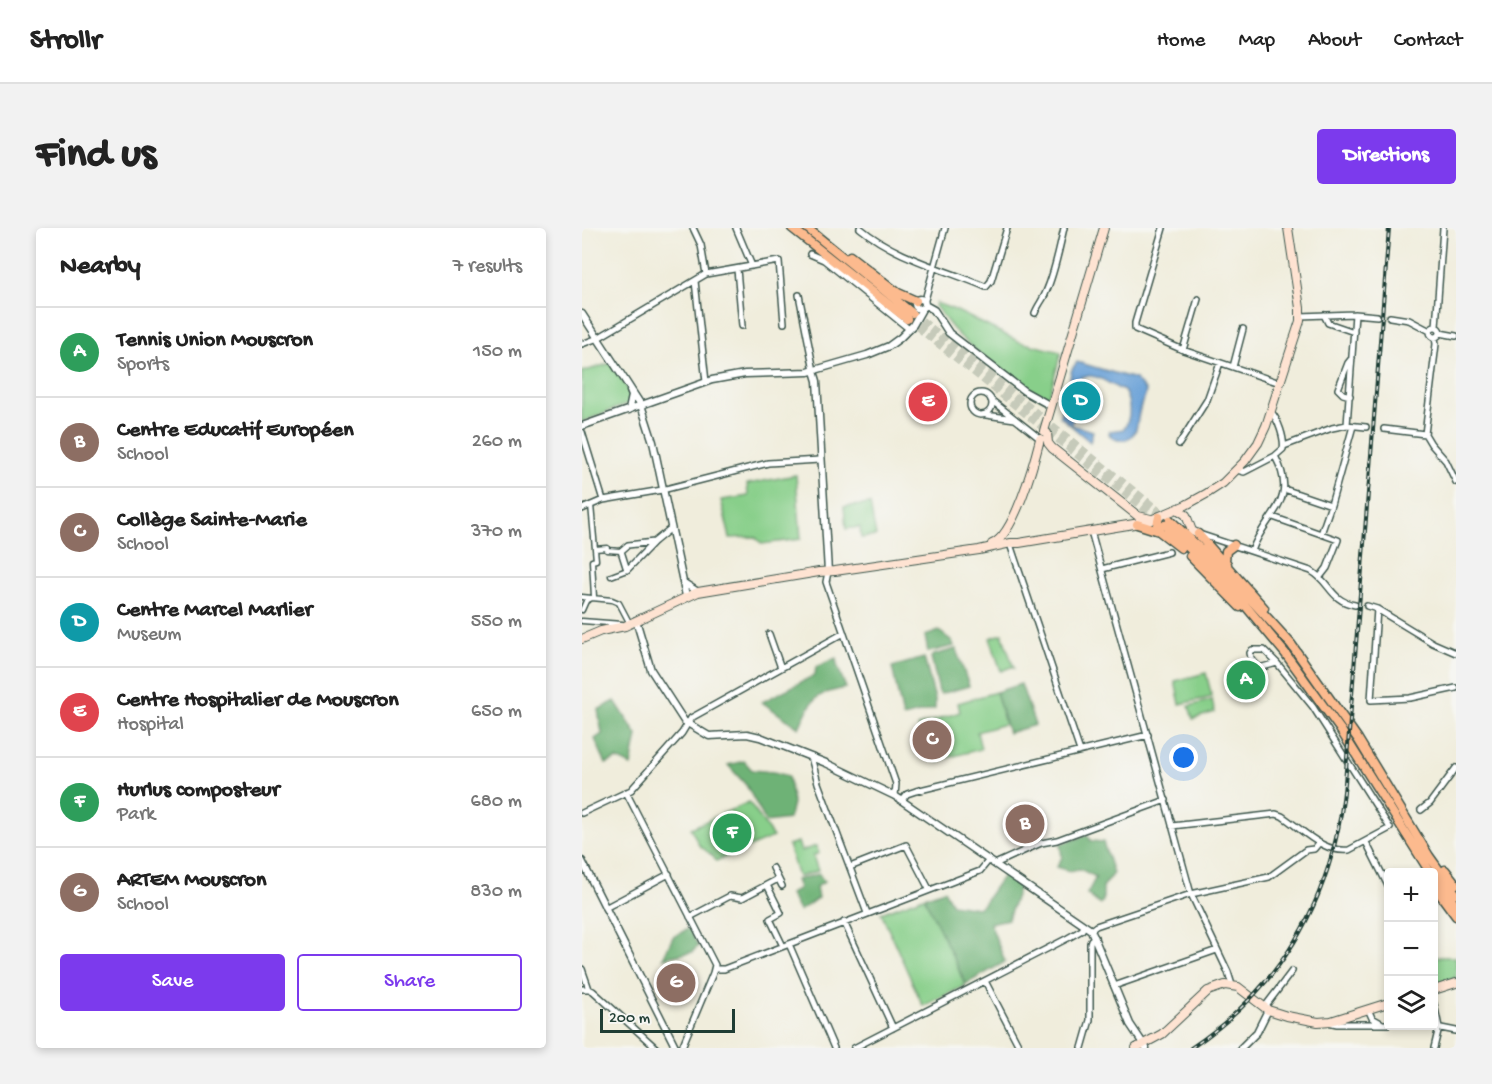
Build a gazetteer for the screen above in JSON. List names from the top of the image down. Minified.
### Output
{"scale_bar":"200 m","page":{"header":"Strollr","nav":["Home","Map","About","Contact"],"buttons":["Directions",["Save","Share"]],"title":"Find us","heading":["Nearby","7 results"],"list":[{"mark":"A","name":"Tennis Union Mouscron","note":"Sports","value":"150 m"},{"mark":"B","name":"Centre Educatif Européen","note":"School","value":"260 m"},{"mark":"C","name":"Collège Sainte-Marie","note":"School","value":"370 m"},{"mark":"D","name":"Centre Marcel Marlier","note":"Museum","value":"550 m"},{"mark":"E","name":"Centre Hospitalier de Mouscron","note":"Hospital","value":"650 m"},{"mark":"F","name":"Hurlus composteur","note":"Park","value":"680 m"},{"mark":"G","name":"ARTEM Mouscron","note":"School","value":"830 m"}],"pins":["D","E","A","C","B","F","G"],"map_buttons":["+","−"],"scale":"200 m"}}
